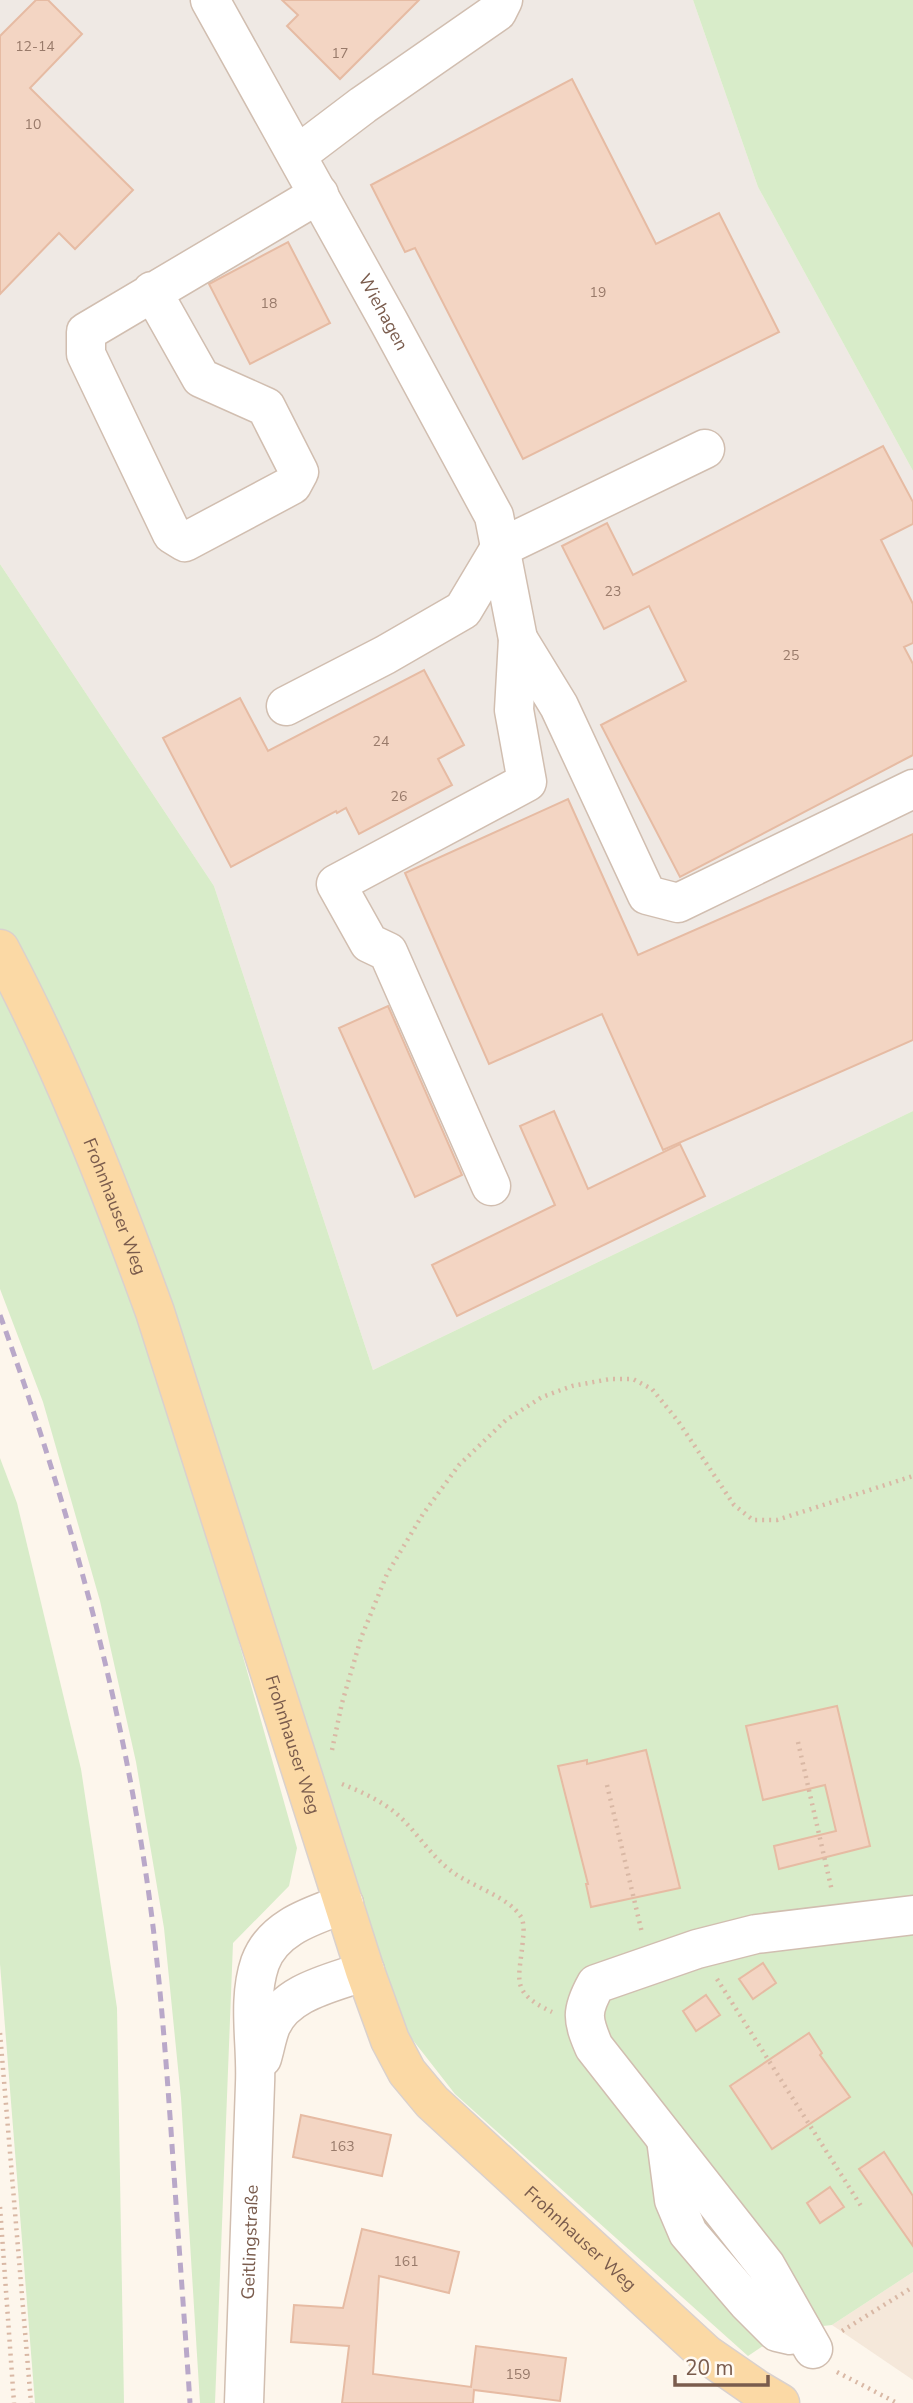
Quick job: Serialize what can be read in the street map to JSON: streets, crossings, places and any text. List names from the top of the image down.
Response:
{
  "streets": {
    "main road": ["Frohnhauser Weg"],
    "street": ["Wiehagen", "Geitlingstraße"]
  },
  "crossings": [
    ["Frohnhauser Weg", "Geitlingstraße"]
  ],
  "house_numbers": [
    "12-14",
    "17",
    "10",
    "19",
    "18",
    "23",
    "25",
    "24",
    "26",
    "163",
    "161",
    "159"
  ],
  "scale_bar": "20 m"
}
